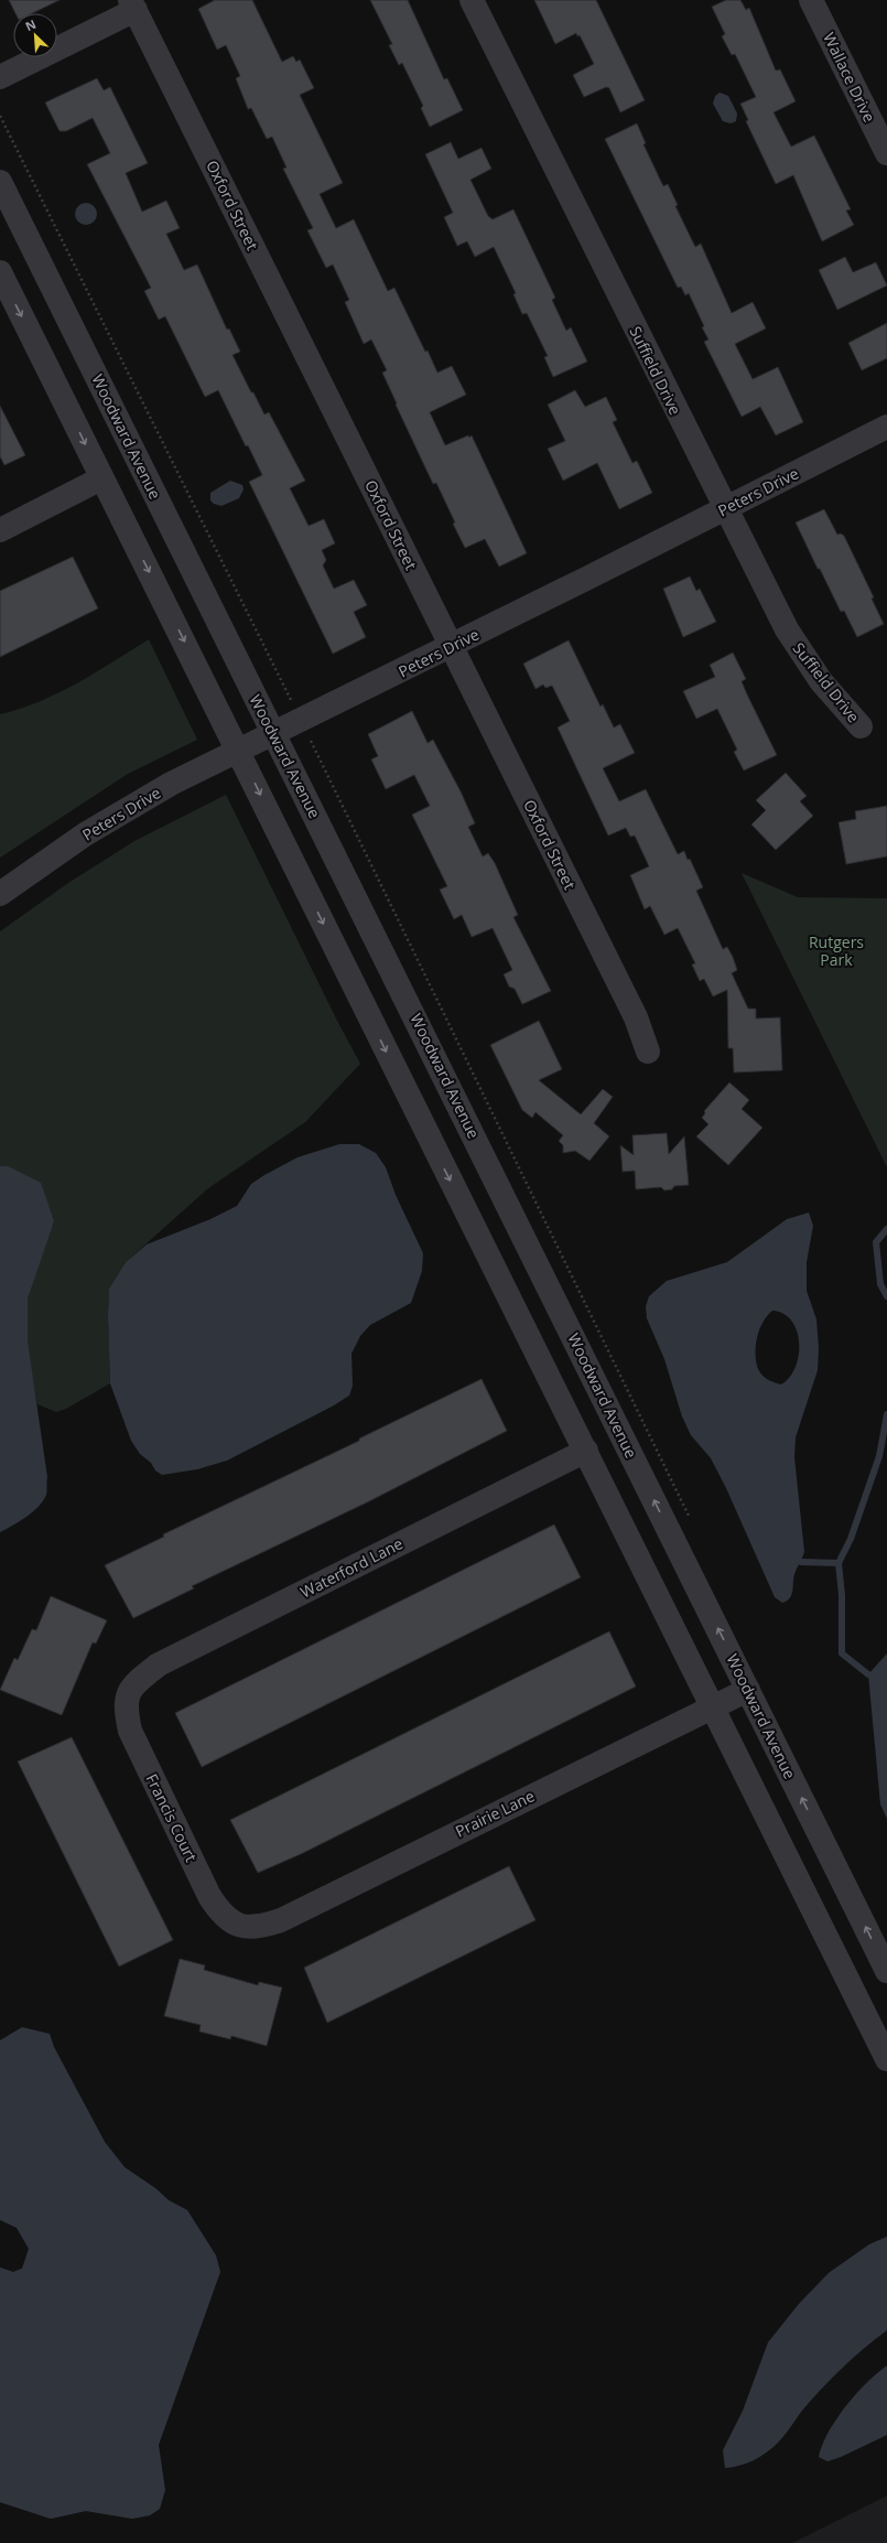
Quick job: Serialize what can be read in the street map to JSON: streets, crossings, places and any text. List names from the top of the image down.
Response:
{
  "streets": {
    "street": [
      "Wallace Drive",
      "Oxford Street",
      "Suffield Drive",
      "Woodward Avenue",
      "Peters Drive",
      "Waterford Lane",
      "Prairie Lane",
      "Francis Court"
    ]
  },
  "crossings": [
    ["Oxford Street", "Peters Drive"],
    ["Suffield Drive", "Peters Drive"],
    ["Woodward Avenue", "Peters Drive"],
    ["Woodward Avenue", "Prairie Lane"],
    ["Waterford Lane", "Francis Court"],
    ["Prairie Lane", "Francis Court"]
  ],
  "parks": ["Rutgers Park"],
  "north": "top left"
}
